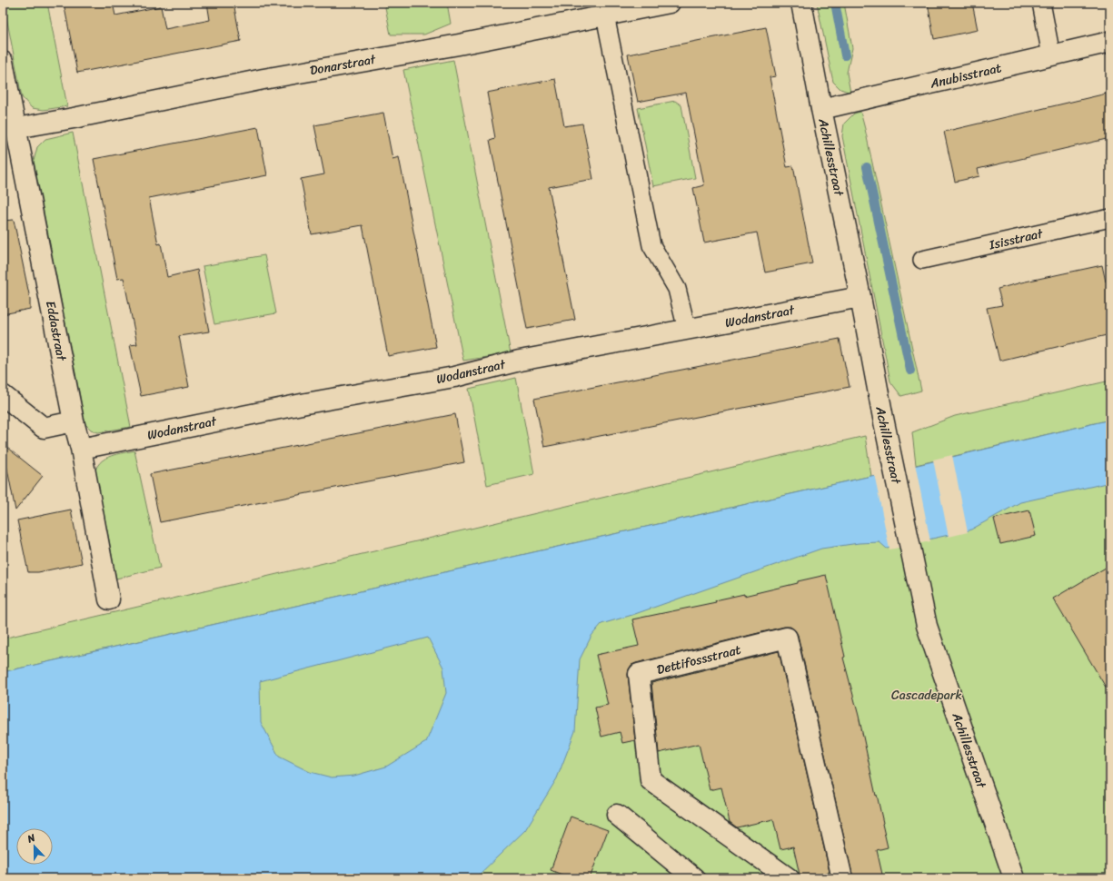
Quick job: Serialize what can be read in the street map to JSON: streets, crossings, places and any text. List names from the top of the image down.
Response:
{
  "streets": {
    "street": [
      "Donarstraat",
      "Anubisstraat",
      "Achillesstraat",
      "Wodanstraat",
      "Eddastraat",
      "Dettifossstraat"
    ],
    "lane": ["Isisstraat"]
  },
  "crossings": [
    ["Donarstraat", "Eddastraat"],
    ["Anubisstraat", "Achillesstraat"],
    ["Achillesstraat", "Wodanstraat"],
    ["Wodanstraat", "Eddastraat"]
  ],
  "parks": ["Cascadepark"],
  "north": "top"
}
